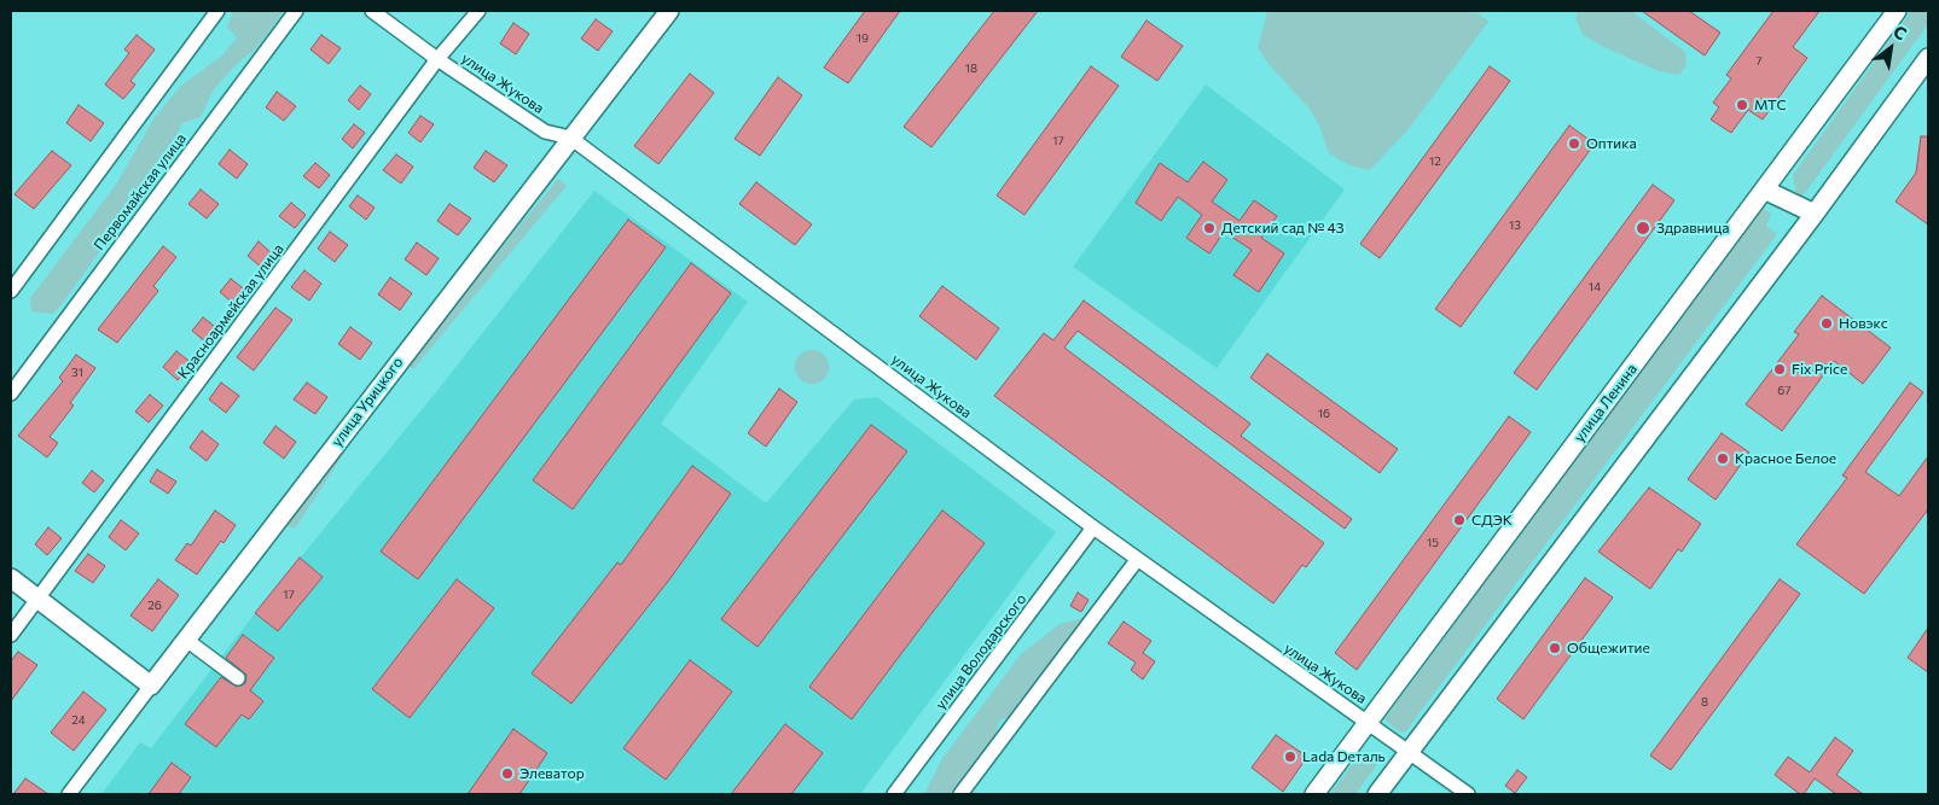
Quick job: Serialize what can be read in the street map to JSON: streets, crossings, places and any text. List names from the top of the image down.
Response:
{
  "streets": {
    "street": [
      "улица Жукова",
      "Первомайская улица",
      "Красноармейская улица",
      "улица Урицкого",
      "улица Ленина",
      "улица Володарского"
    ]
  },
  "crossings": [
    ["улица Жукова", "Красноармейская улица"],
    ["улица Жукова", "улица Урицкого"],
    ["улица Жукова", "улица Ленина"],
    ["улица Жукова", "улица Володарского"]
  ],
  "places": [
    "МТС",
    "Оптика",
    "Детский сад № 43",
    "Здравница",
    "Новэкс",
    "Fix Price",
    "Красное Белое",
    "СДЭК",
    "Общежитие",
    "Lada Dеталь",
    "Элеватор"
  ],
  "house_numbers": [
    "19",
    "7",
    "18",
    "17",
    "12",
    "13",
    "14",
    "31",
    "67",
    "16",
    "15",
    "17",
    "26",
    "8",
    "24"
  ],
  "north": "top right"
}
